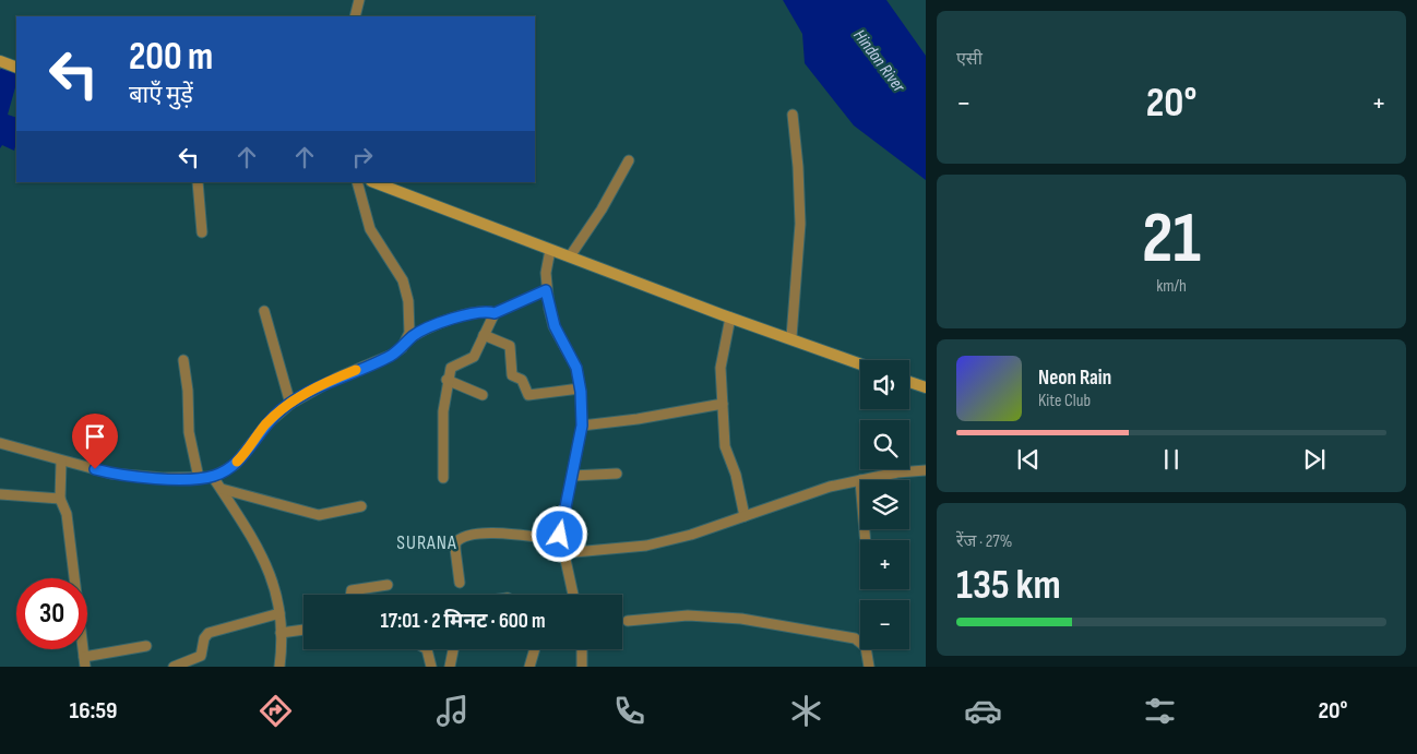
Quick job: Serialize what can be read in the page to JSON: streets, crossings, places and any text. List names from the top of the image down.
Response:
{
  "districts": ["SURANA"],
  "water": ["Hindon River"],
  "page": {
    "tile": [
      "एसी",
      ["21", "km/h"],
      ["रेंज · 27%", "135 km"]
    ],
    "turn": ["200 m", "बाएँ मुड़ें"],
    "heat": ["−", "20°", "+"],
    "song": ["Neon Rain", "Kite Club"],
    "map_buttons": ["+", "−"],
    "limit": "30",
    "trip": "17:01 · 2 मिनट · 600 m",
    "tabs": ["16:59", "20°"]
  }
}
